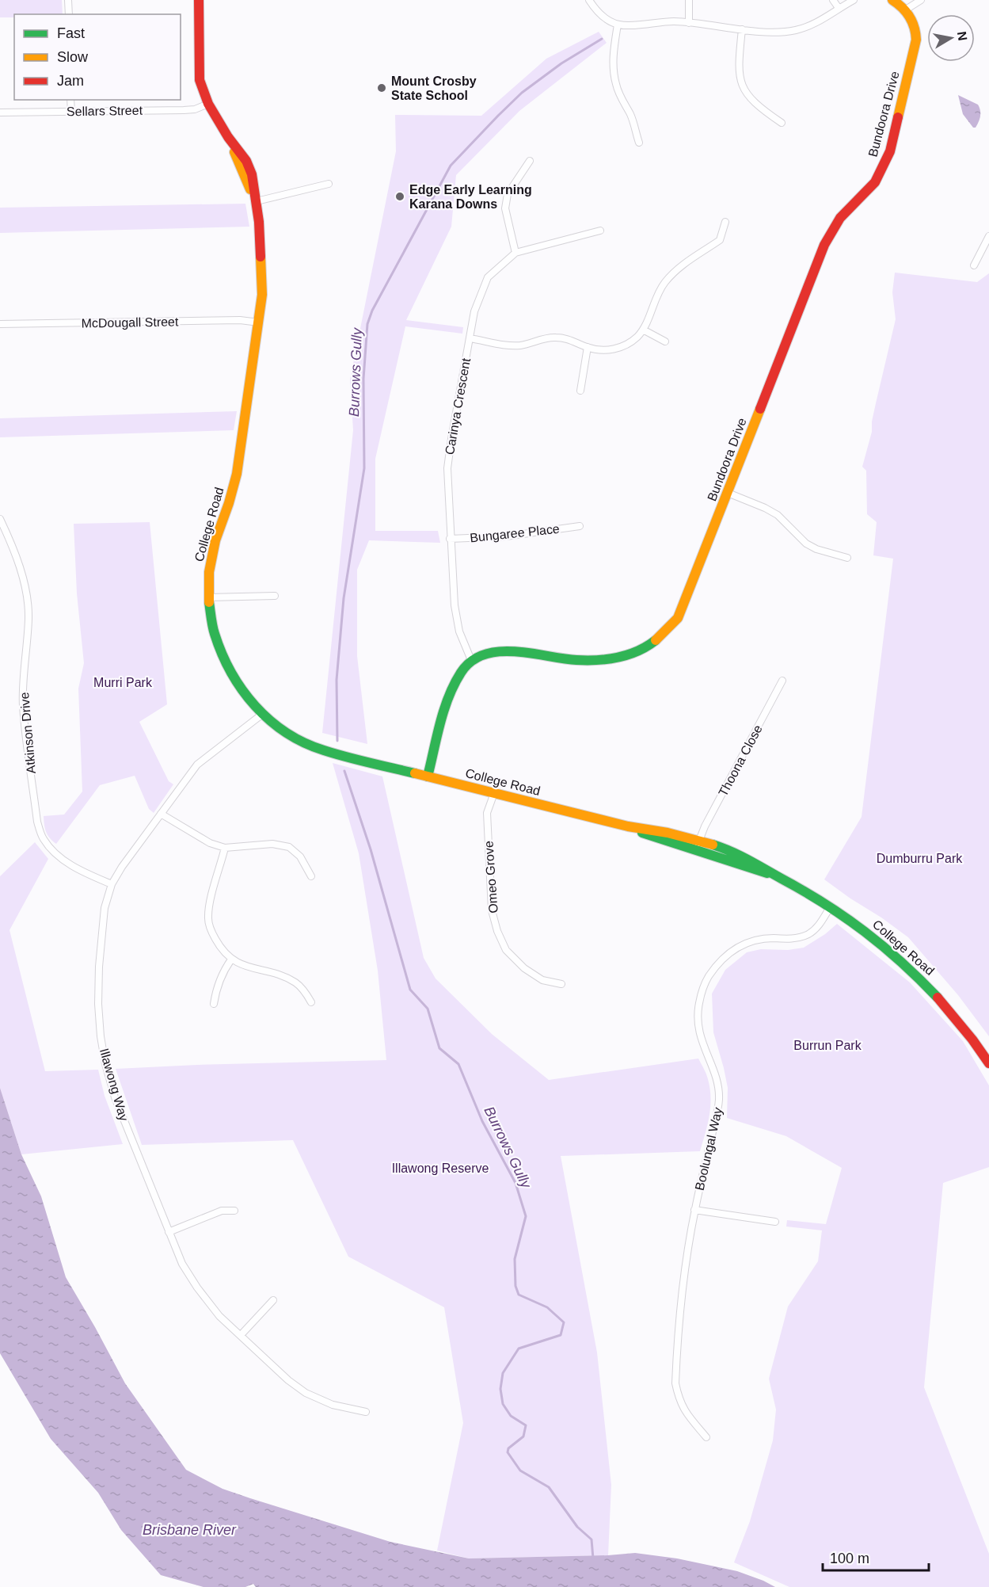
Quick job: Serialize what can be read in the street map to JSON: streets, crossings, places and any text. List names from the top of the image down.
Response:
{
  "streets": {
    "main road": ["Bundoora Drive", "College Road"],
    "street": [
      "Sellars Street",
      "McDougall Street",
      "Carinya Crescent",
      "Bungaree Place",
      "Atkinson Drive",
      "Thoona Close",
      "Omeo Grove",
      "Illawong Way",
      "Boolungal Way"
    ]
  },
  "crossings": [
    ["Sellars Street", "College Road"],
    ["Bundoora Drive", "Carinya Crescent"],
    ["McDougall Street", "College Road"],
    ["Carinya Crescent", "Bungaree Place"],
    ["College Road", "Thoona Close"],
    ["College Road", "Omeo Grove"],
    ["College Road", "Illawong Way"],
    ["College Road", "Boolungal Way"],
    ["Atkinson Drive", "Illawong Way"]
  ],
  "water": ["Burrows Gully", "Brisbane River"],
  "parks": [
    "Murri Park",
    "Dumburru Park",
    "Burrun Park",
    "Illawong Reserve"
  ],
  "places": ["Mount Crosby State School", "Edge Early Learning Karana Downs"],
  "legend": ["Fast", "Slow", "Jam"],
  "scale_bar": "100 m",
  "north": "right"
}
